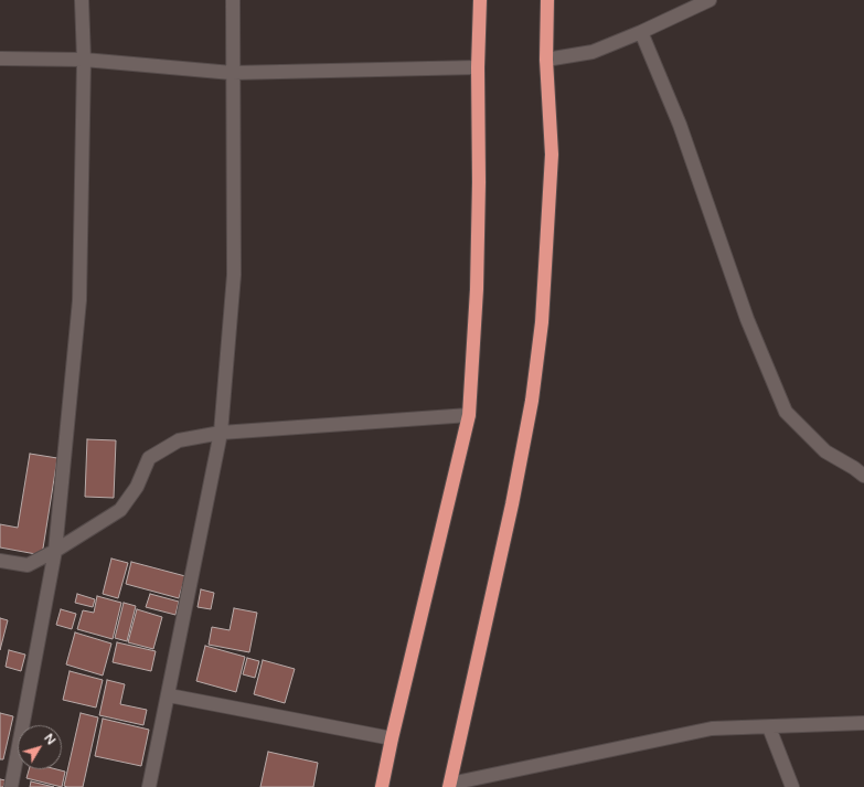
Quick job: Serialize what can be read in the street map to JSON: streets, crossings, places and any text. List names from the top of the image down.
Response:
{
  "north": "top right"
}
